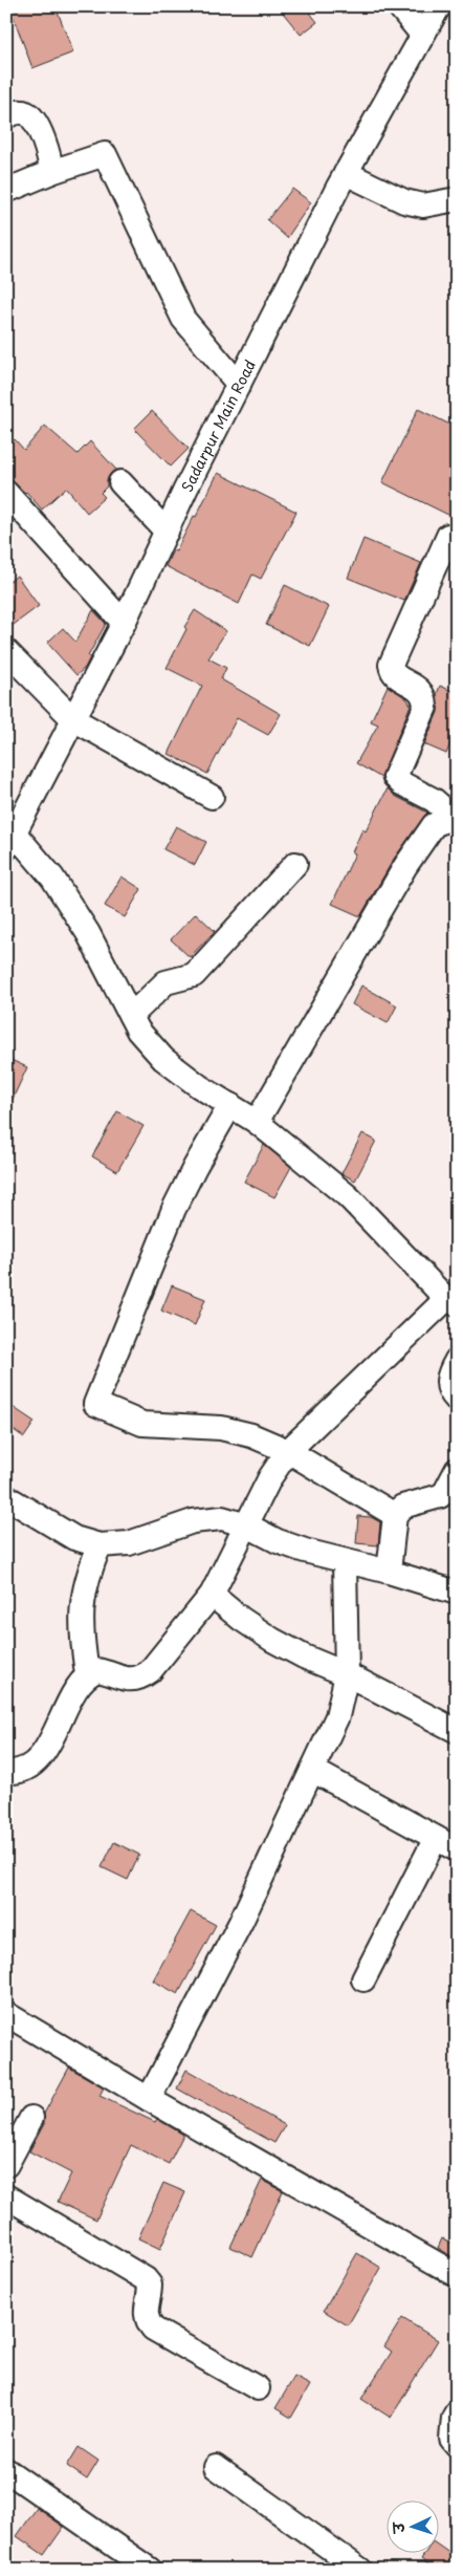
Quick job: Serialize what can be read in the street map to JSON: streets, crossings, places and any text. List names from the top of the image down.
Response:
{
  "streets": {
    "street": ["Sadarpur Main Road"]
  },
  "north": "left"
}
